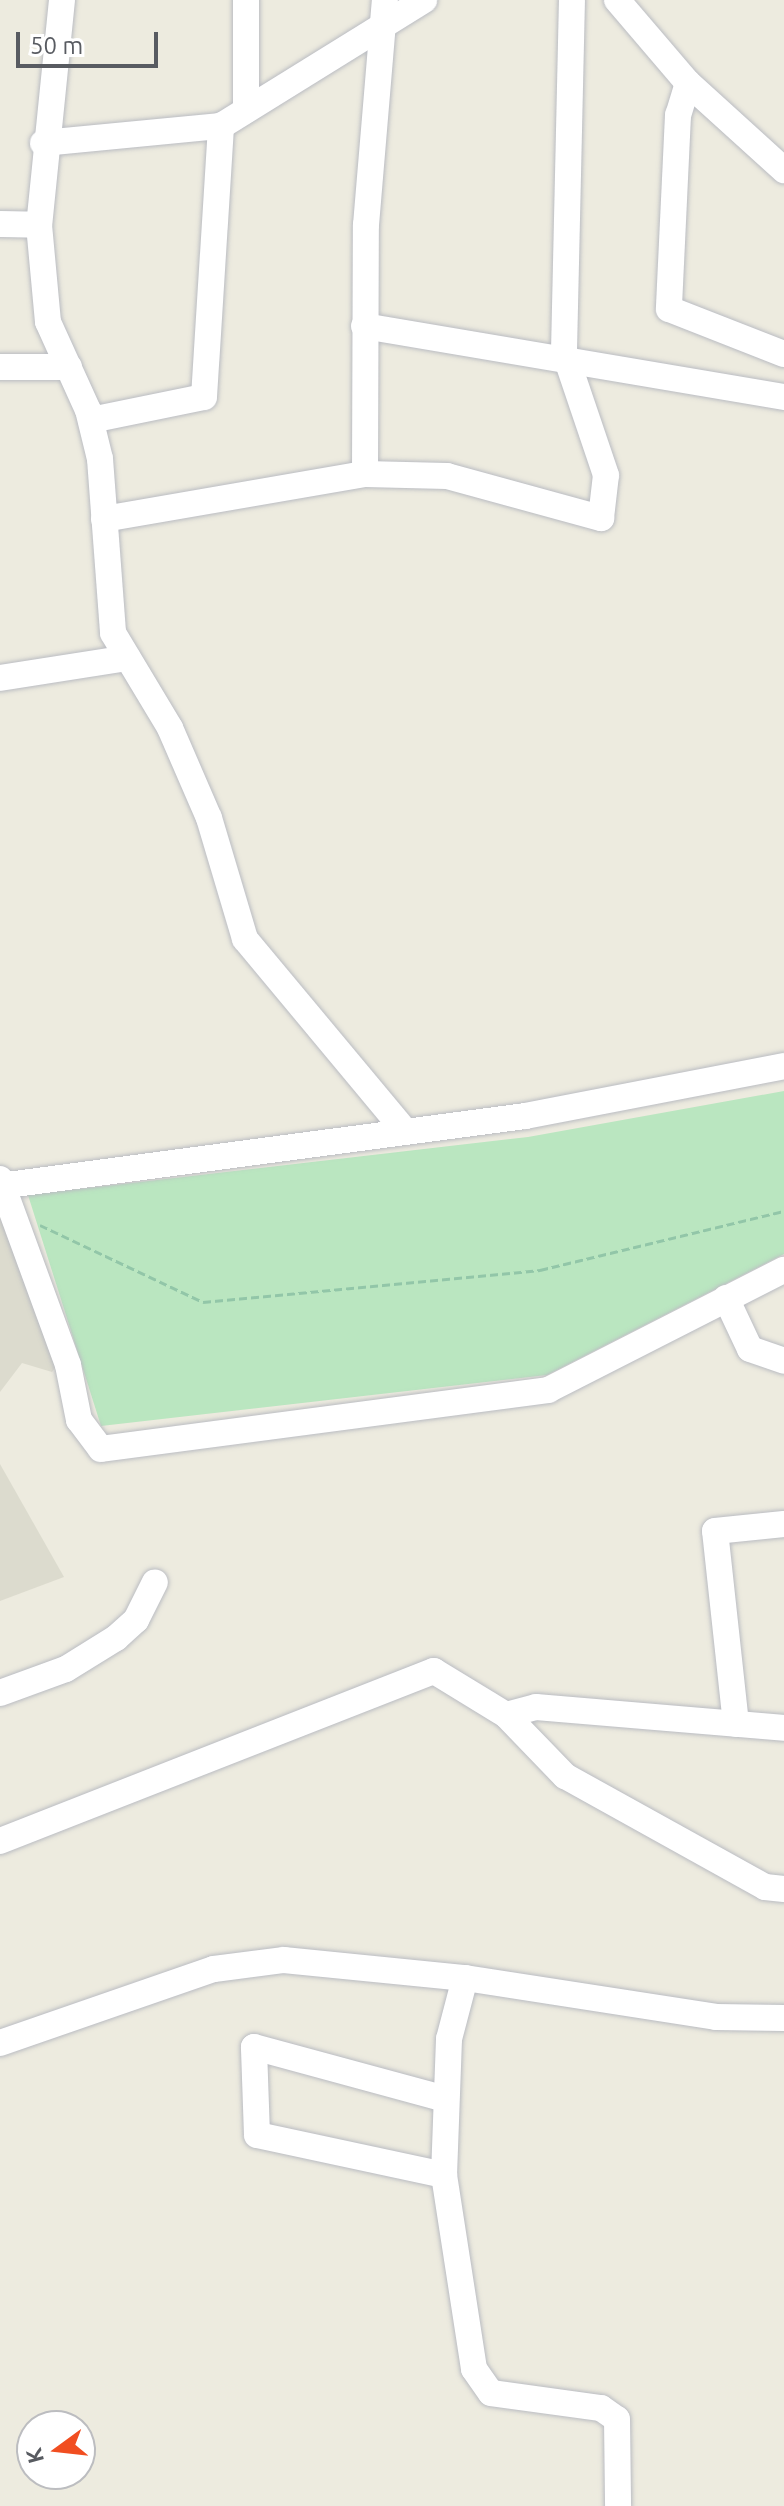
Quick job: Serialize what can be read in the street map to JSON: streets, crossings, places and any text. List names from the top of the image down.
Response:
{
  "scale_bar": "50 m",
  "north": "left"
}
